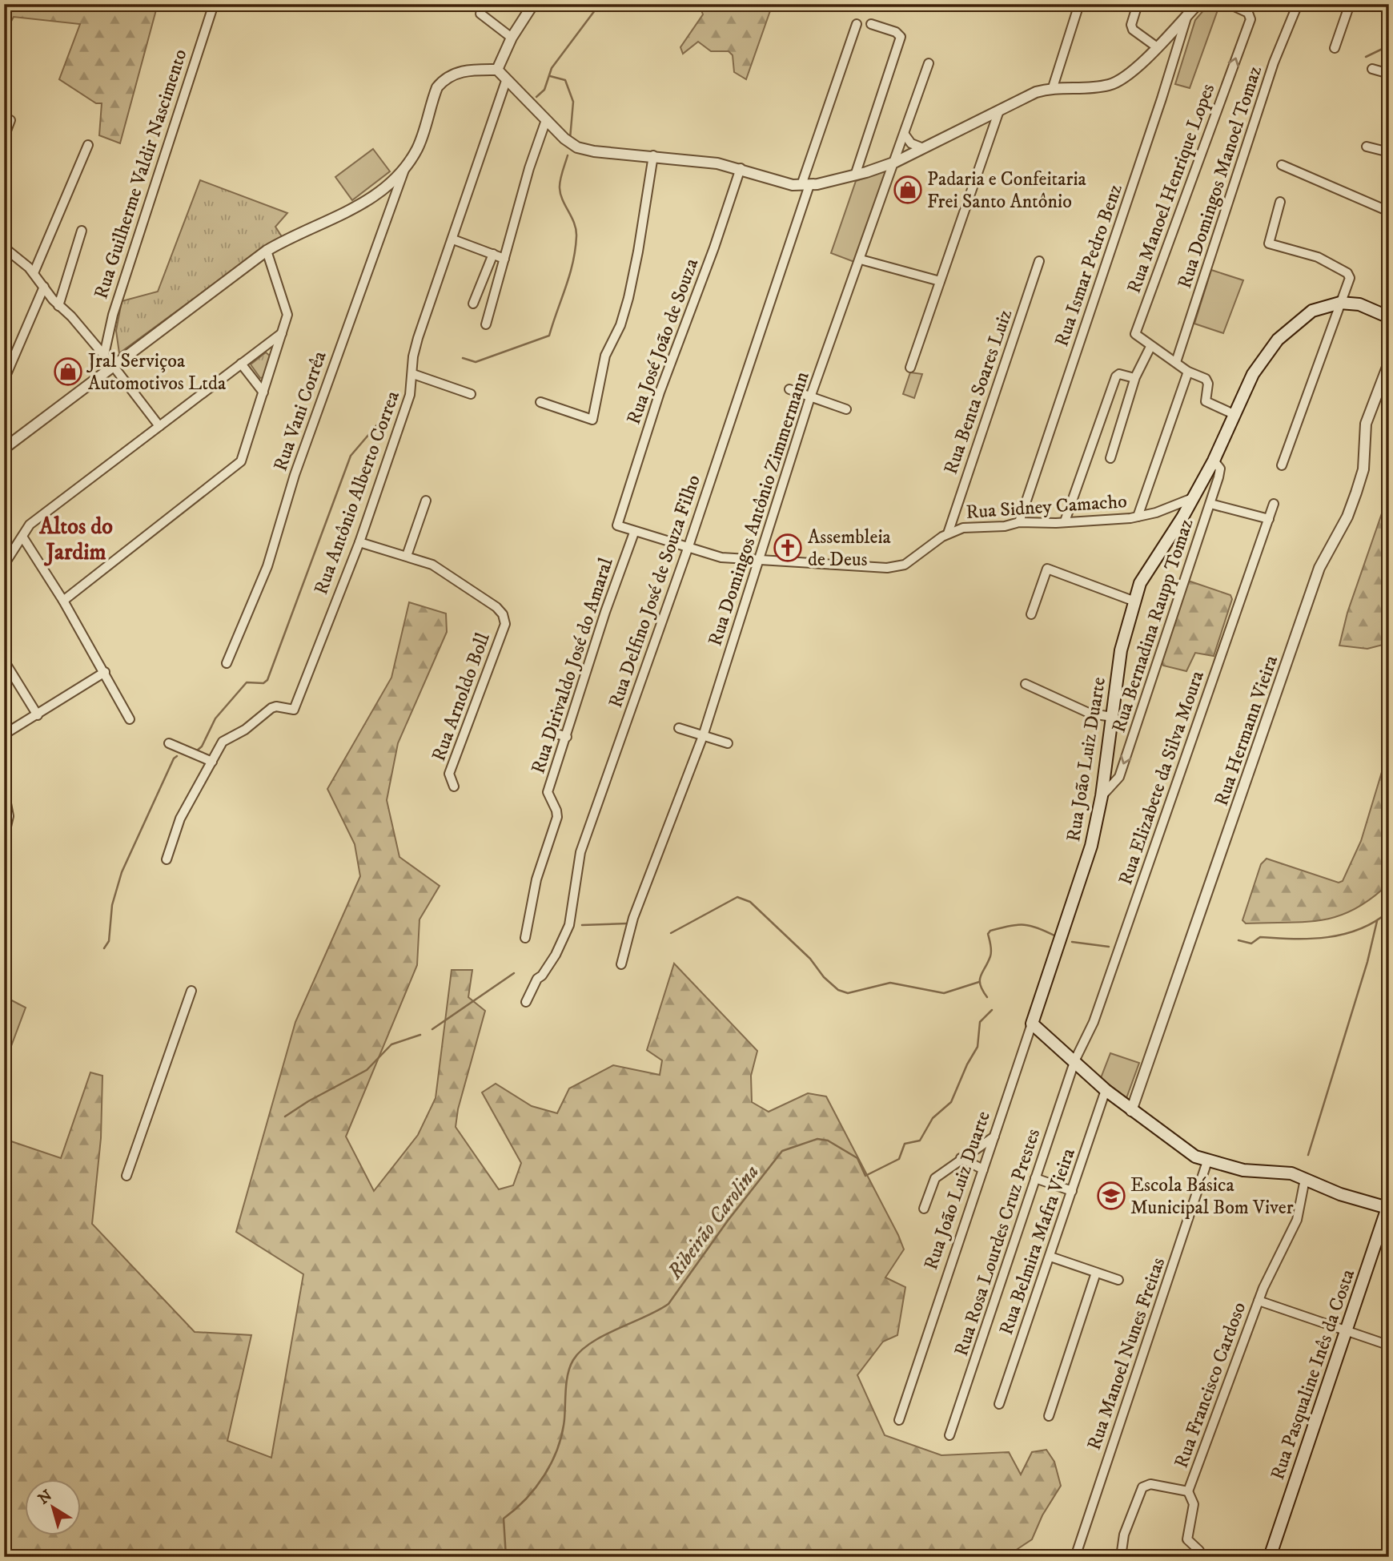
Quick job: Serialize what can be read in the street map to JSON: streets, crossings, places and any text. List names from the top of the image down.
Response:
{
  "streets": {
    "main road": ["Rua João Luiz Duarte", "Rua Pasqualine Inês da Costa"],
    "street": [
      "Rua Guilherme Valdir Nascimento",
      "Rua Domingos Manoel Tomaz",
      "Rua Manoel Henrique Lopes",
      "Rua Ismar Pedro Benz",
      "Rua José João de Souza",
      "Rua Benta Soares Luiz",
      "Rua Vani Corrêa",
      "Rua Antônio Alberto Correa",
      "Rua Sidney Camacho",
      "Rua Domingos Antônio Zimmermann",
      "Rua Delfino José de Souza Filho",
      "Rua Bernadina Raupp Tomaz",
      "Rua Dirivaldo José do Amaral",
      "Rua Arnoldo Boll",
      "Rua Hermann Vieira",
      "Rua Elizabete da Silva Moura",
      "Rua Belmira Mafra Vieira",
      "Rua Rosa Lourdes Cruz Prestes",
      "Rua Manoel Nunes Freitas",
      "Rua Francisco Cardoso"
    ]
  },
  "crossings": [
    ["Rua Domingos Manoel Tomaz", "Rua Manoel Henrique Lopes"],
    ["Rua Manoel Henrique Lopes", "Rua João Luiz Duarte"],
    ["Rua Ismar Pedro Benz", "Rua Sidney Camacho"],
    ["Rua José João de Souza", "Rua Sidney Camacho"],
    ["Rua Benta Soares Luiz", "Rua Sidney Camacho"],
    ["Rua Antônio Alberto Correa", "Rua Arnoldo Boll"],
    ["Rua Sidney Camacho", "Rua Domingos Antônio Zimmermann"],
    ["Rua Sidney Camacho", "Rua Delfino José de Souza Filho"],
    ["Rua Sidney Camacho", "Rua Dirivaldo José do Amaral"],
    ["Rua Sidney Camacho", "Rua João Luiz Duarte"],
    ["Rua Bernadina Raupp Tomaz", "Rua João Luiz Duarte"],
    ["Rua Elizabete da Silva Moura", "Rua Rosa Lourdes Cruz Prestes"]
  ],
  "one_way": ["Rua Manoel Henrique Lopes", "Rua Bernadina Raupp Tomaz"],
  "districts": ["Altos do Jardim"],
  "water": ["Ribeirão Carolina"],
  "places": {
    "shop": ["Padaria e Confeitaria Frei Santo Antônio", "Jral Serviçoa Automotivos Ltda"],
    "church": ["Assembleia de Deus"],
    "school or university": ["Escola Básica Municipal Bom Viver"]
  },
  "north": "top left"
}
